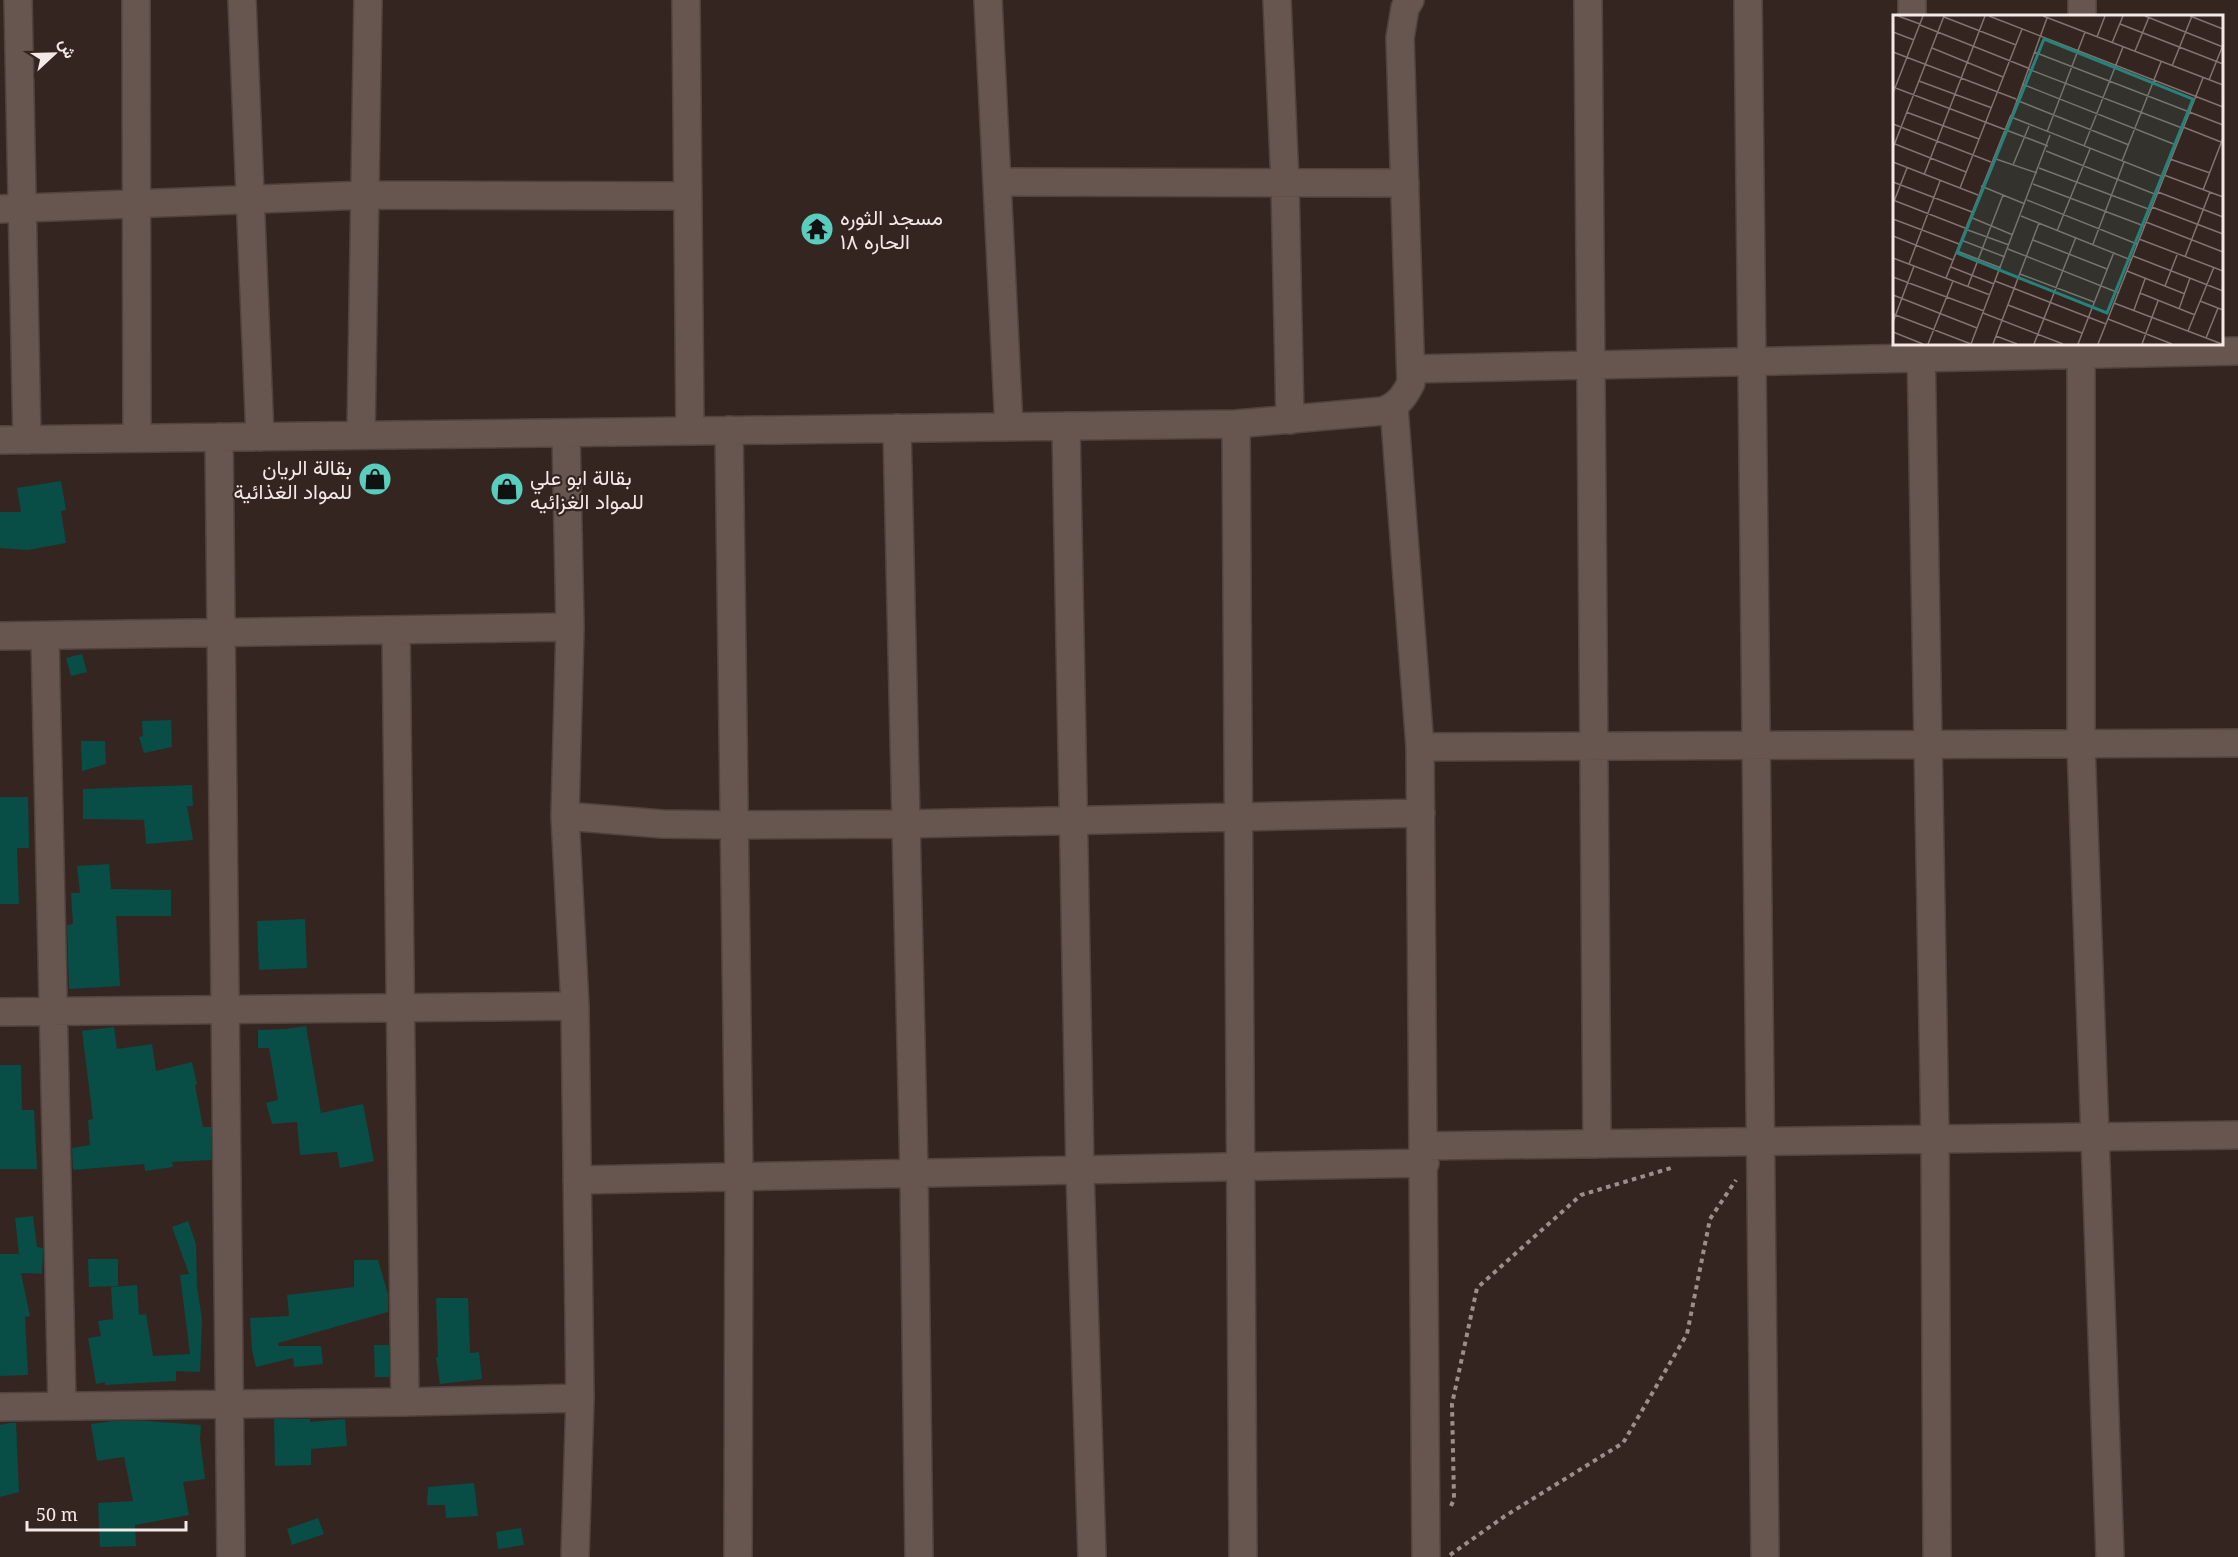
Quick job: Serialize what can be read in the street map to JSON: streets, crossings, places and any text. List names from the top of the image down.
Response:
{
  "places": {
    "temple": ["مسجد الثوره الحاره ١٨"],
    "shop": ["بقالة الريان للمواد الغذائية", "بقالة ابو علي للمواد الغزائيه"]
  },
  "scale_bar": "50 m",
  "north": "right"
}
